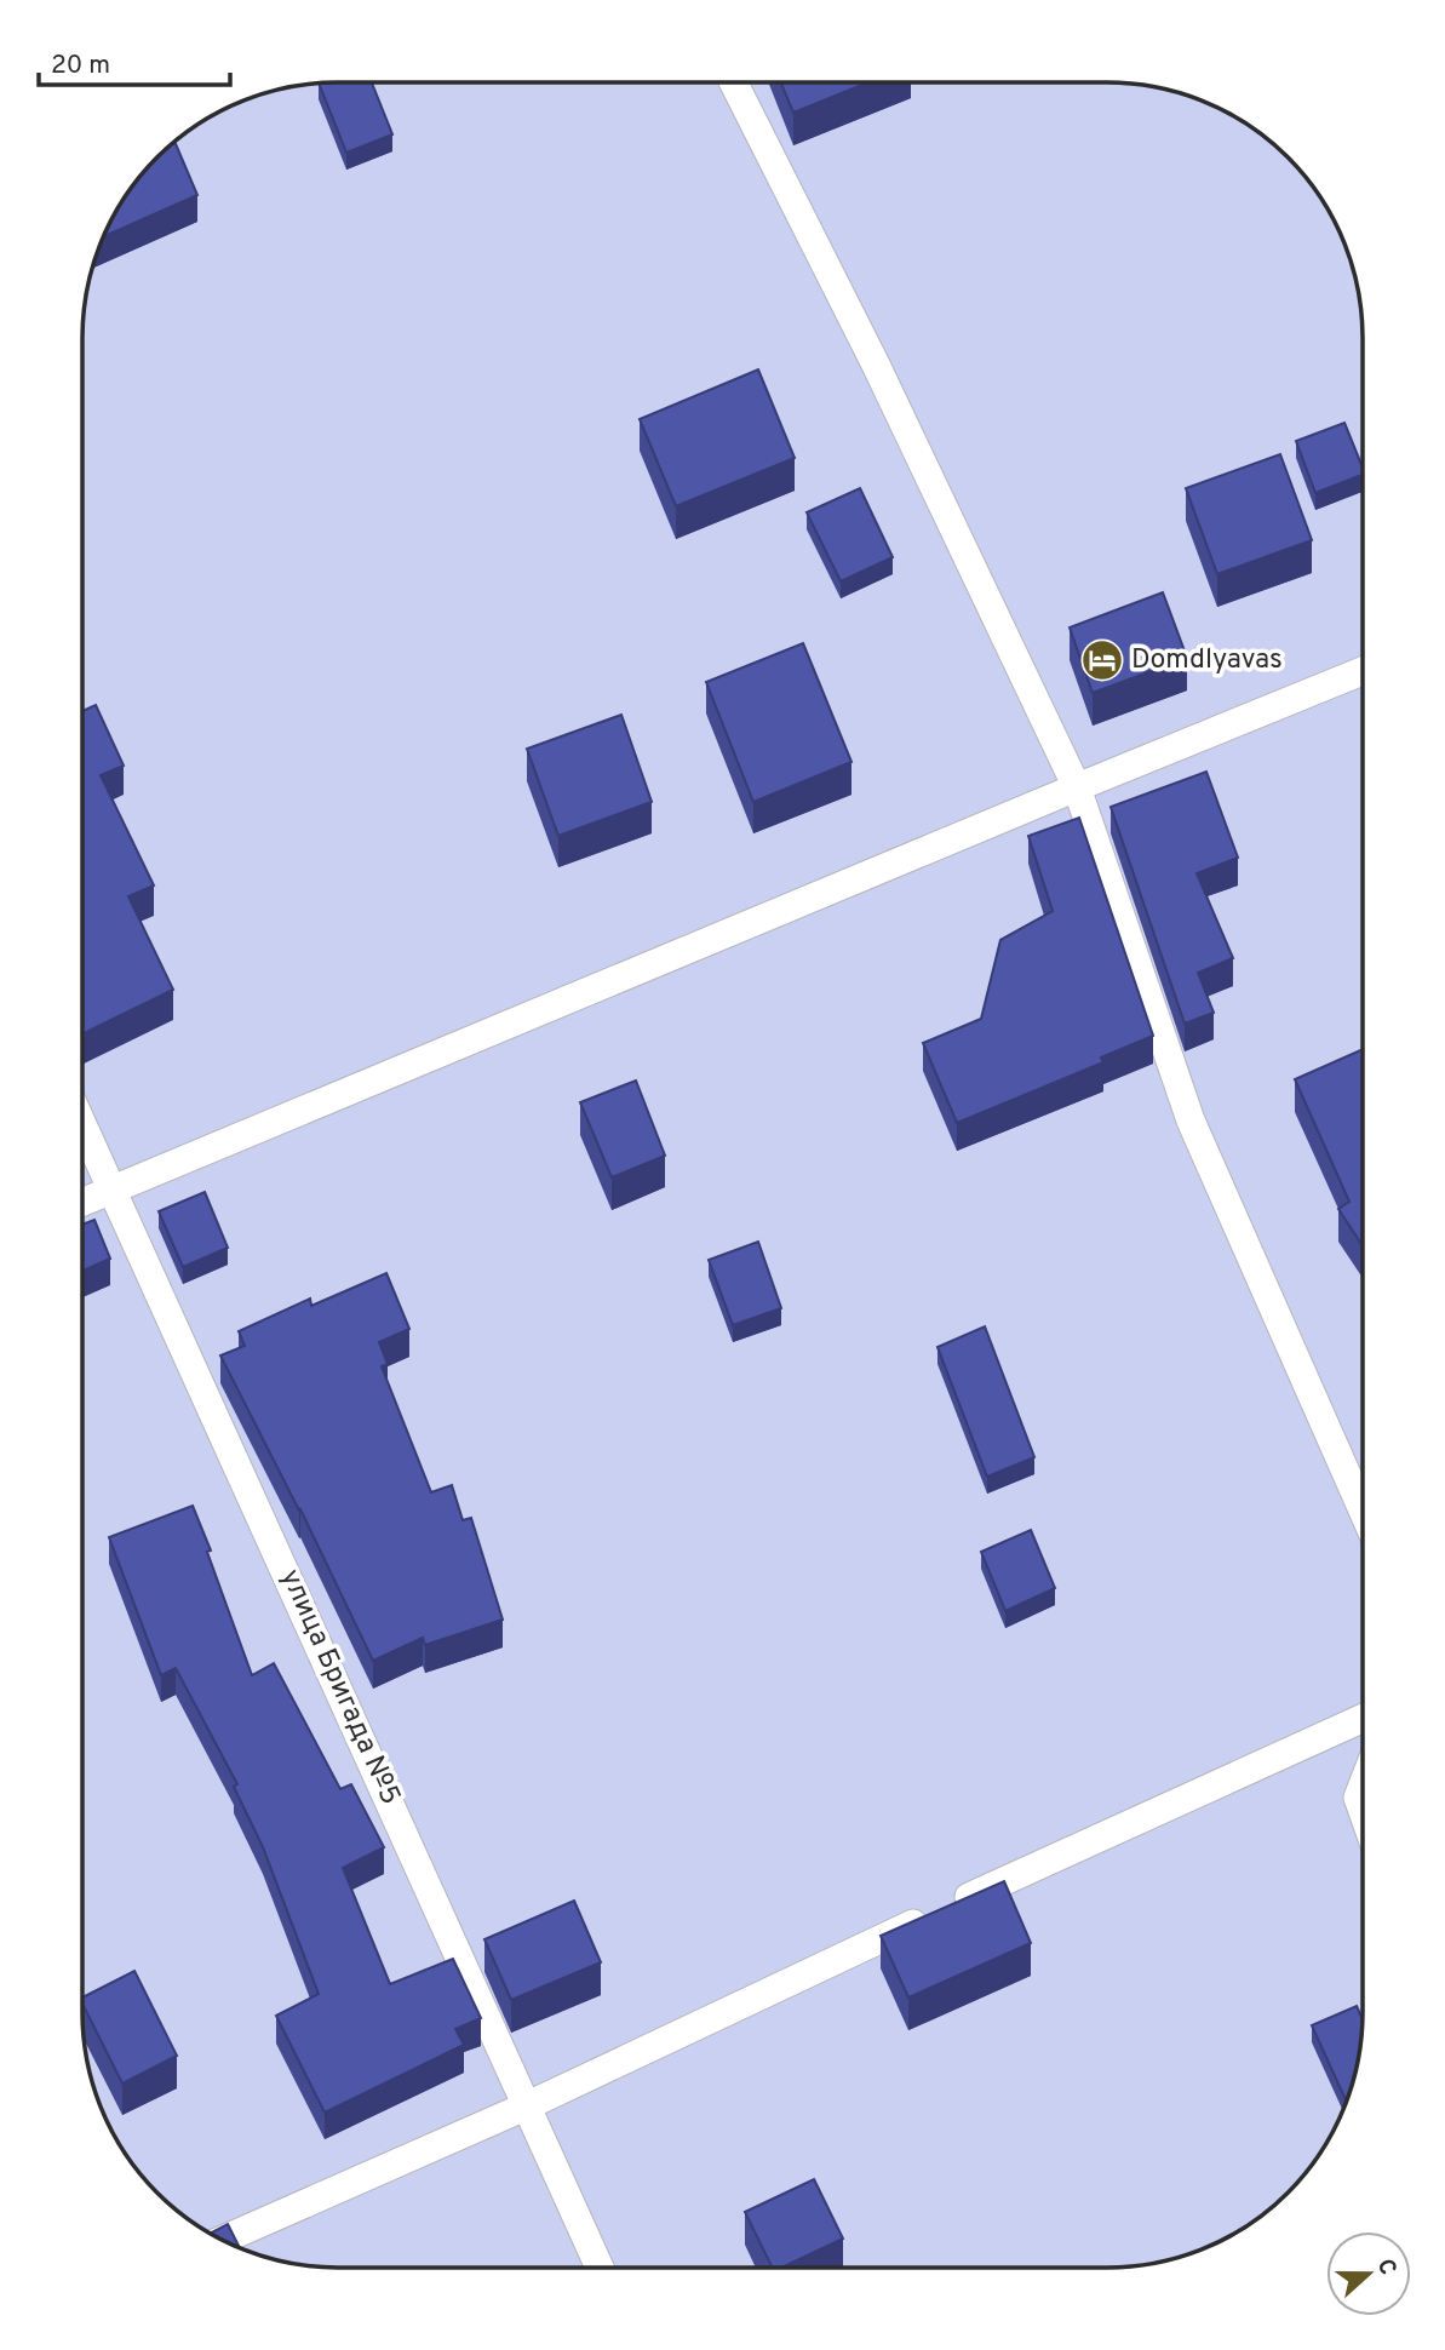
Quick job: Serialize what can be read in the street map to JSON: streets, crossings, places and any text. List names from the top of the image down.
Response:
{
  "streets": {
    "lane": ["улица Бригада №5"]
  },
  "places": {
    "hotel": ["Domdlyavas"]
  },
  "scale_bar": "20 m",
  "north": "right"
}
